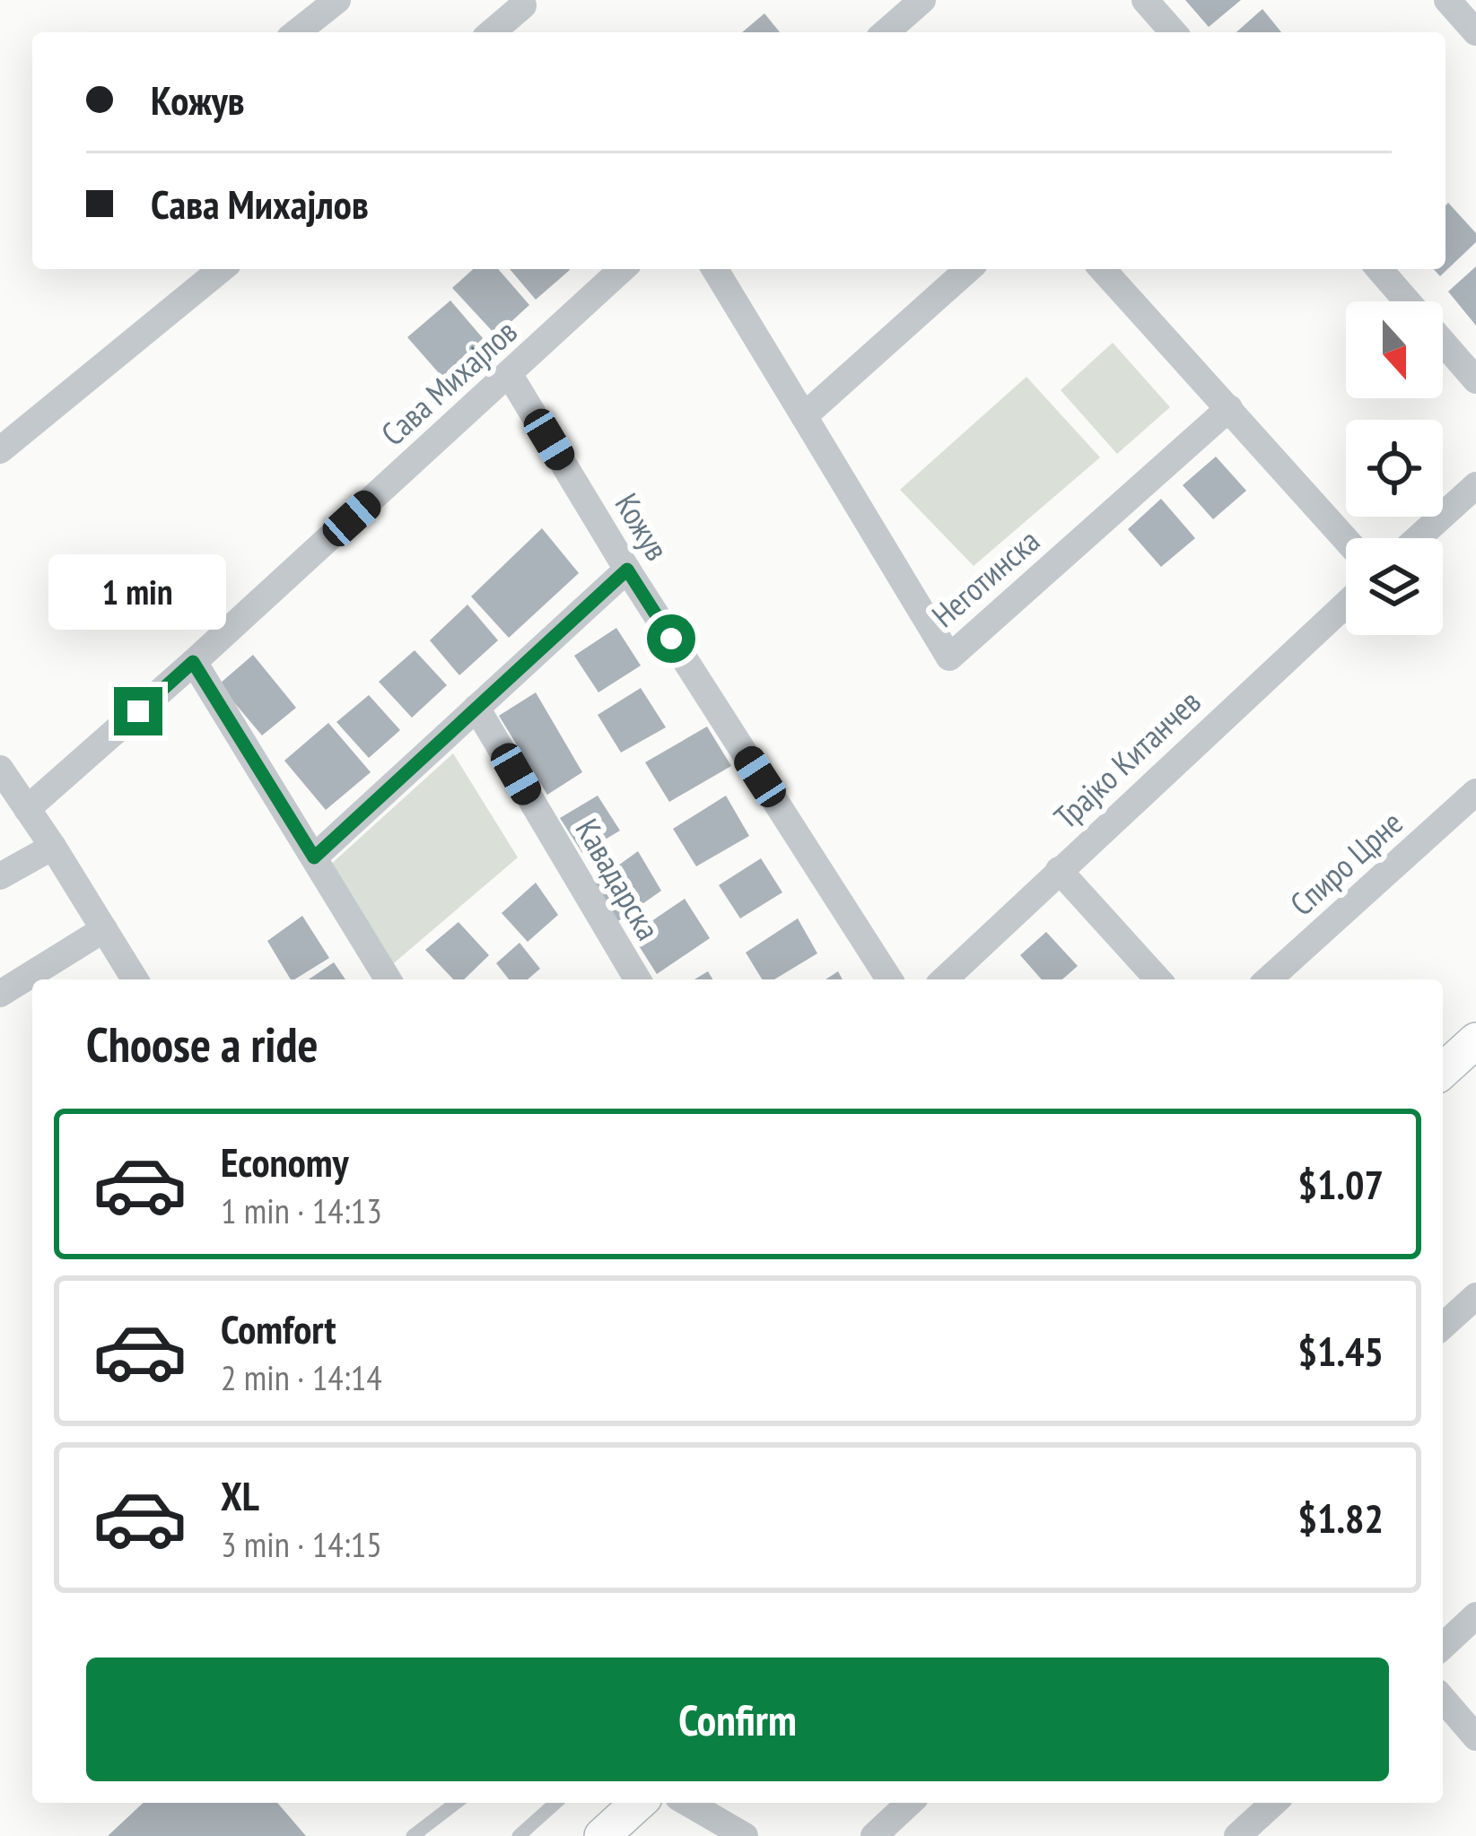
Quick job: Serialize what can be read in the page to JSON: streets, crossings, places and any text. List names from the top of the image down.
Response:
{
  "streets": {
    "street": [
      "Сава Михајлов",
      "Кожув",
      "Неготинска",
      "Трајко Китанчев",
      "Спиро Црне",
      "Кавадарска"
    ]
  },
  "crossings": [
    ["Сава Михајлов", "Кожув"]
  ],
  "north": "bottom",
  "page": {
    "banner": ["Кожув", "Сава Михајлов"],
    "bubble": "1 min",
    "heading": "Choose a ride",
    "list": [
      {
        "name": "Economy",
        "note": "1 min · 14:13",
        "value": "$1.07"
      },
      {
        "name": "Comfort",
        "note": "2 min · 14:14",
        "value": "$1.45"
      },
      {
        "name": "XL",
        "note": "3 min · 14:15",
        "value": "$1.82"
      }
    ],
    "buttons": "Confirm"
  }
}
